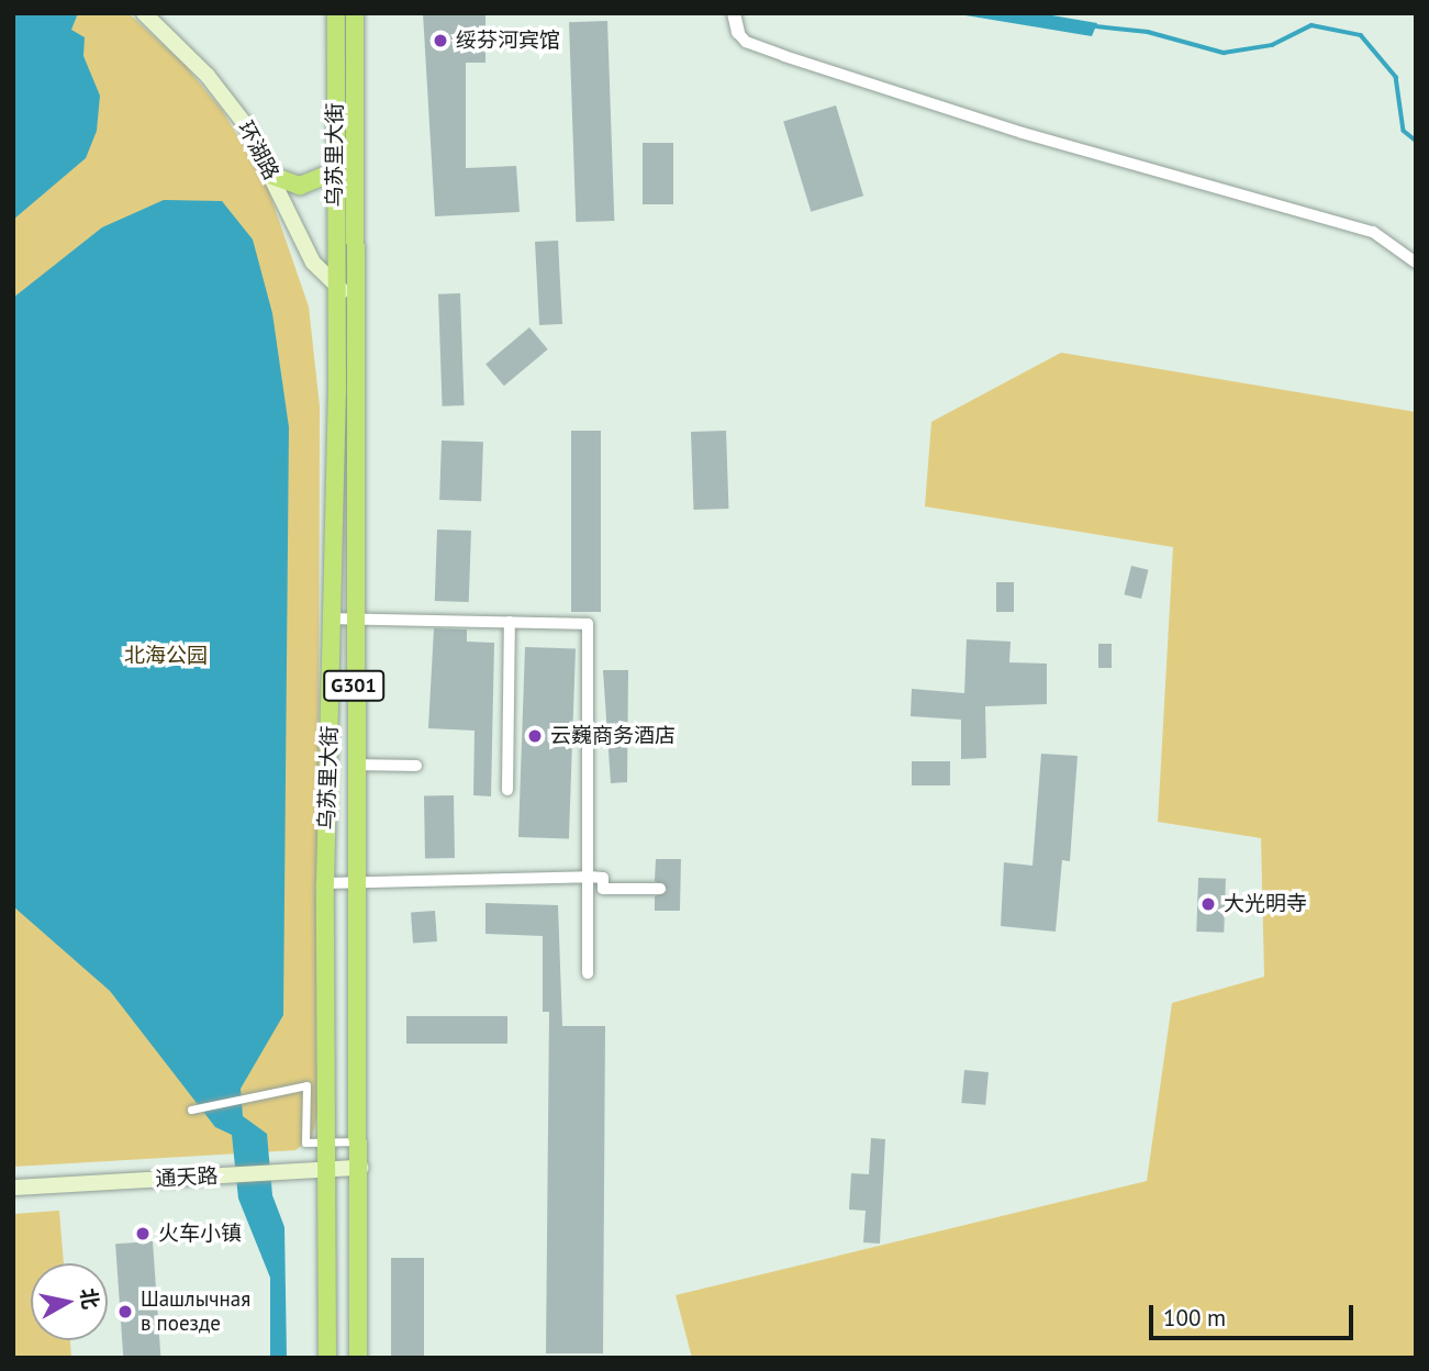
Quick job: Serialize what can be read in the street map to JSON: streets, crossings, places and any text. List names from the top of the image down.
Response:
{
  "streets": {
    "highway": ["乌苏里大街", "G301"],
    "main road": ["环湖路", "通天路"]
  },
  "crossings": [
    ["环湖路", "乌苏里大街"],
    ["乌苏里大街", "通天路"]
  ],
  "parks": ["北海公园"],
  "places": [
    "绥芬河宾馆",
    "云巍商务酒店",
    "大光明寺",
    "火车小镇",
    "Шашлычная в поезде"
  ],
  "scale_bar": "100 m",
  "north": "right"
}
